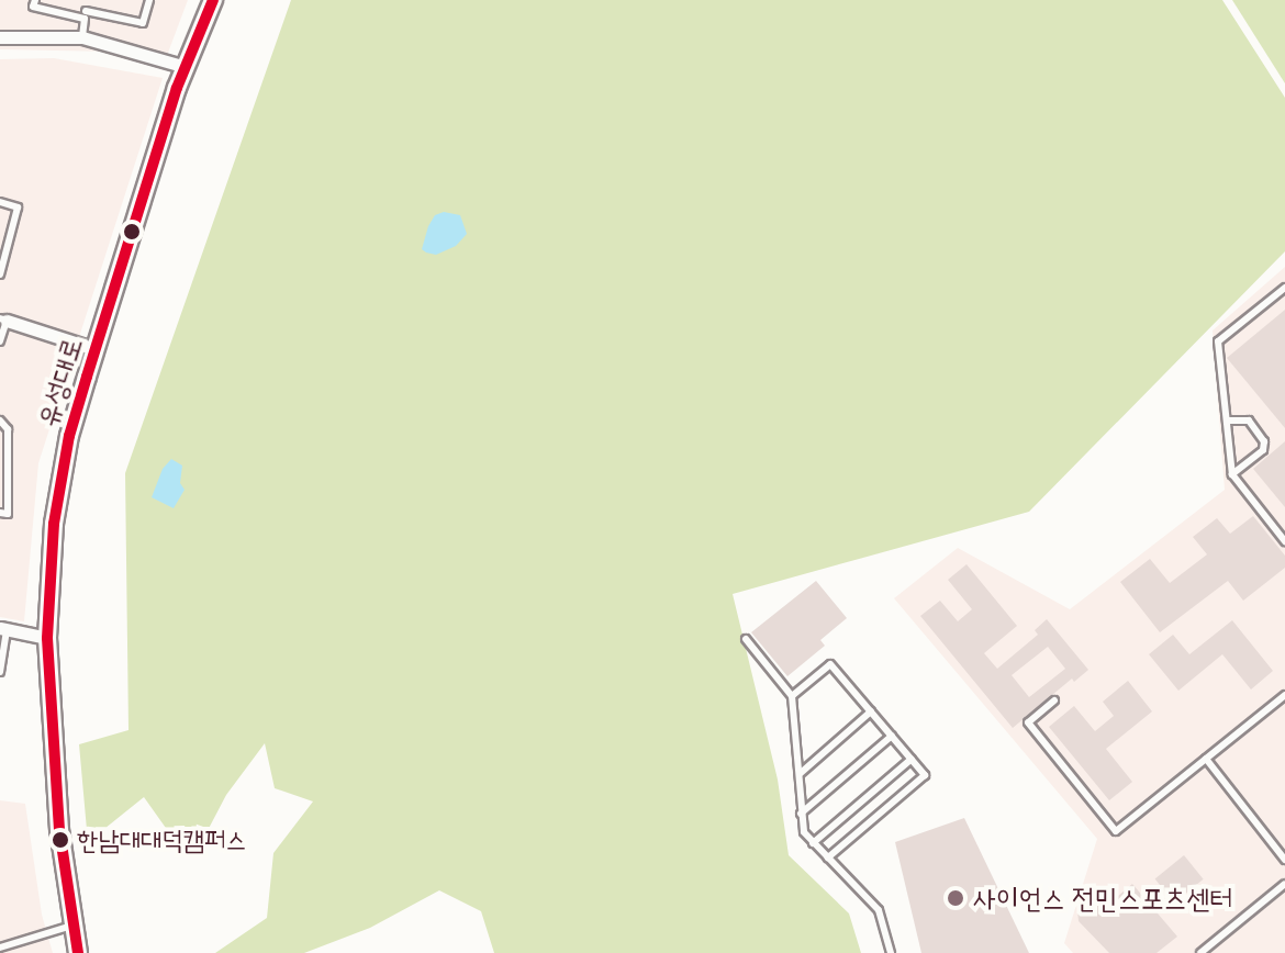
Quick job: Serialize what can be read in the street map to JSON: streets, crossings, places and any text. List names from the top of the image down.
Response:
{
  "streets": {
    "main road": ["유성대로"]
  },
  "places": ["한남대대덕캠퍼스", "사이언스 전민스포츠센터"]
}
